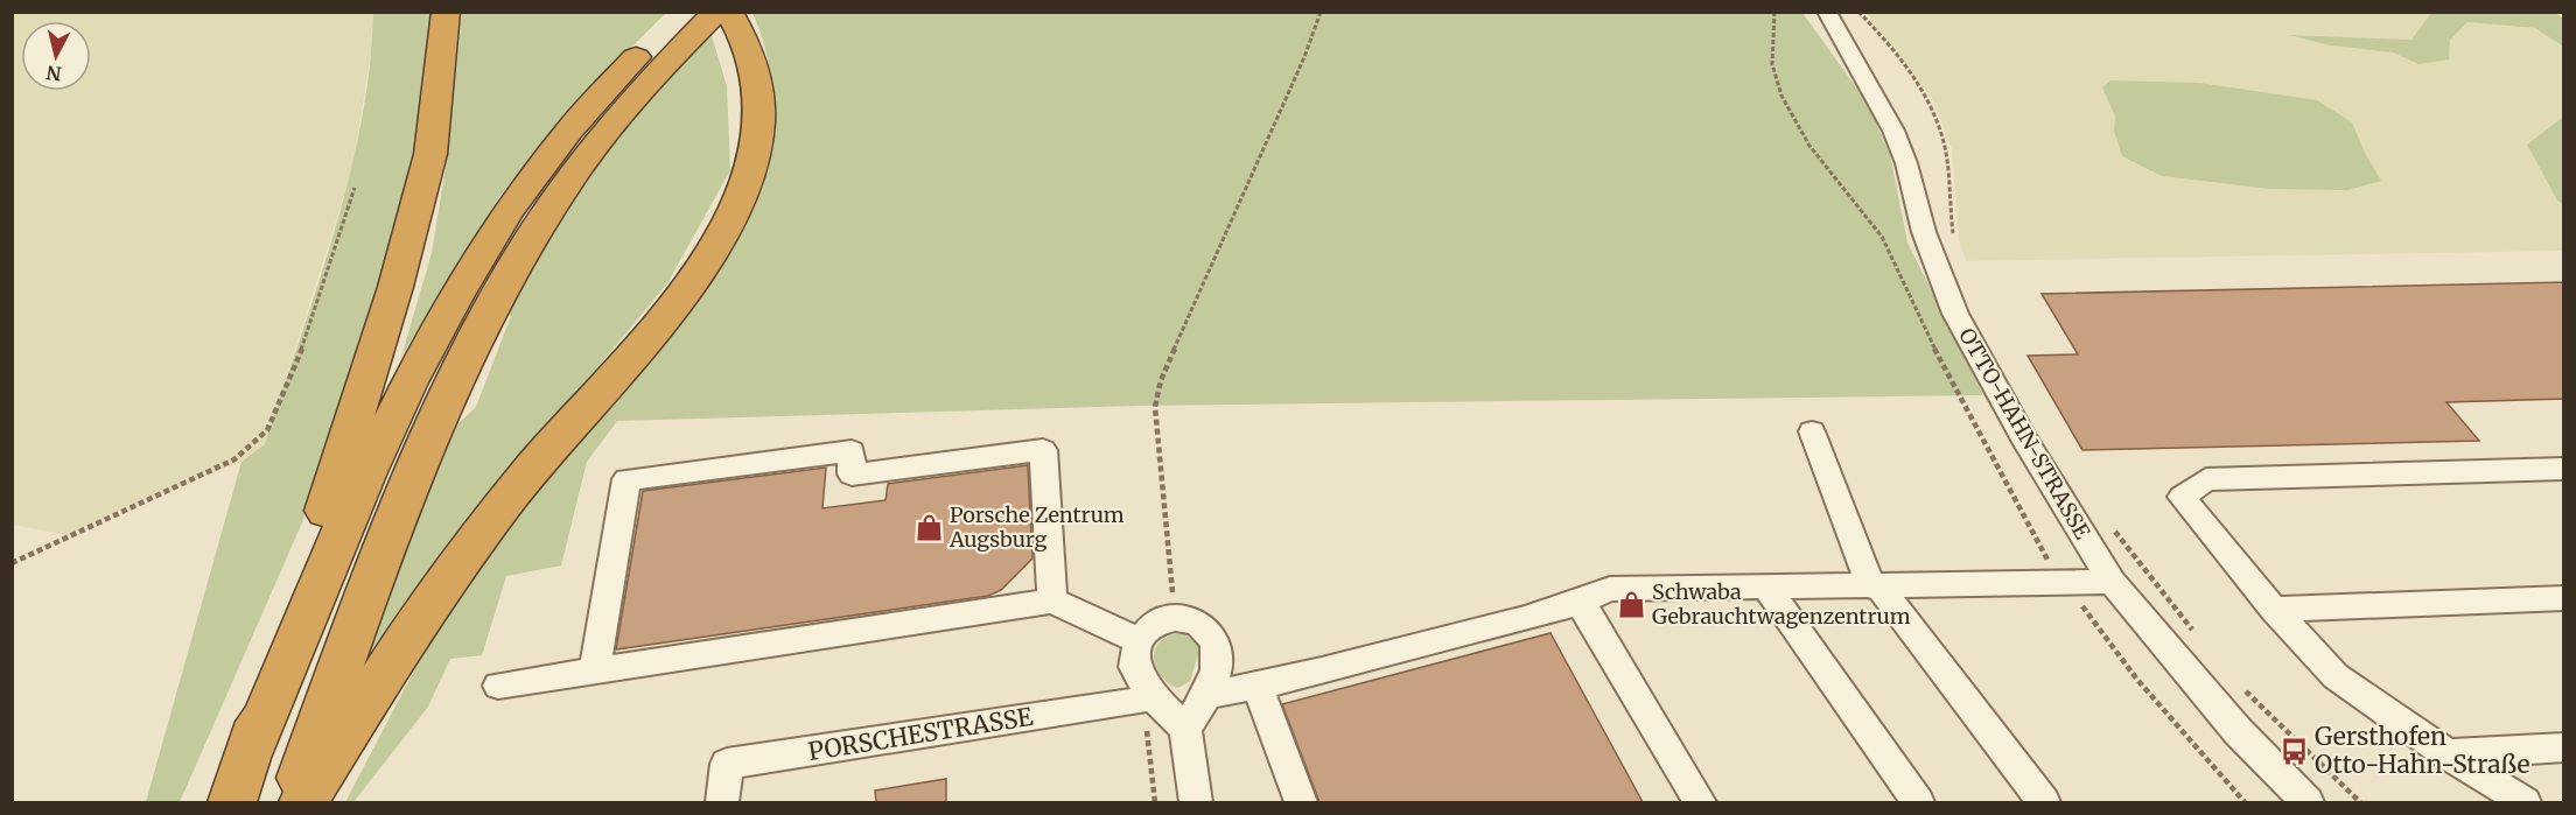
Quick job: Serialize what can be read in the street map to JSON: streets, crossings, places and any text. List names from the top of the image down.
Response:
{
  "streets": {
    "street": ["OTTO-HAHN-STRASSE", "PORSCHESTRASSE"]
  },
  "places": {
    "shop": ["Porsche Zentrum Augsburg", "Schwaba Gebrauchtwagenzentrum"],
    "bus stop": ["Gersthofen Otto-Hahn-Straße"]
  },
  "north": "bottom"
}
